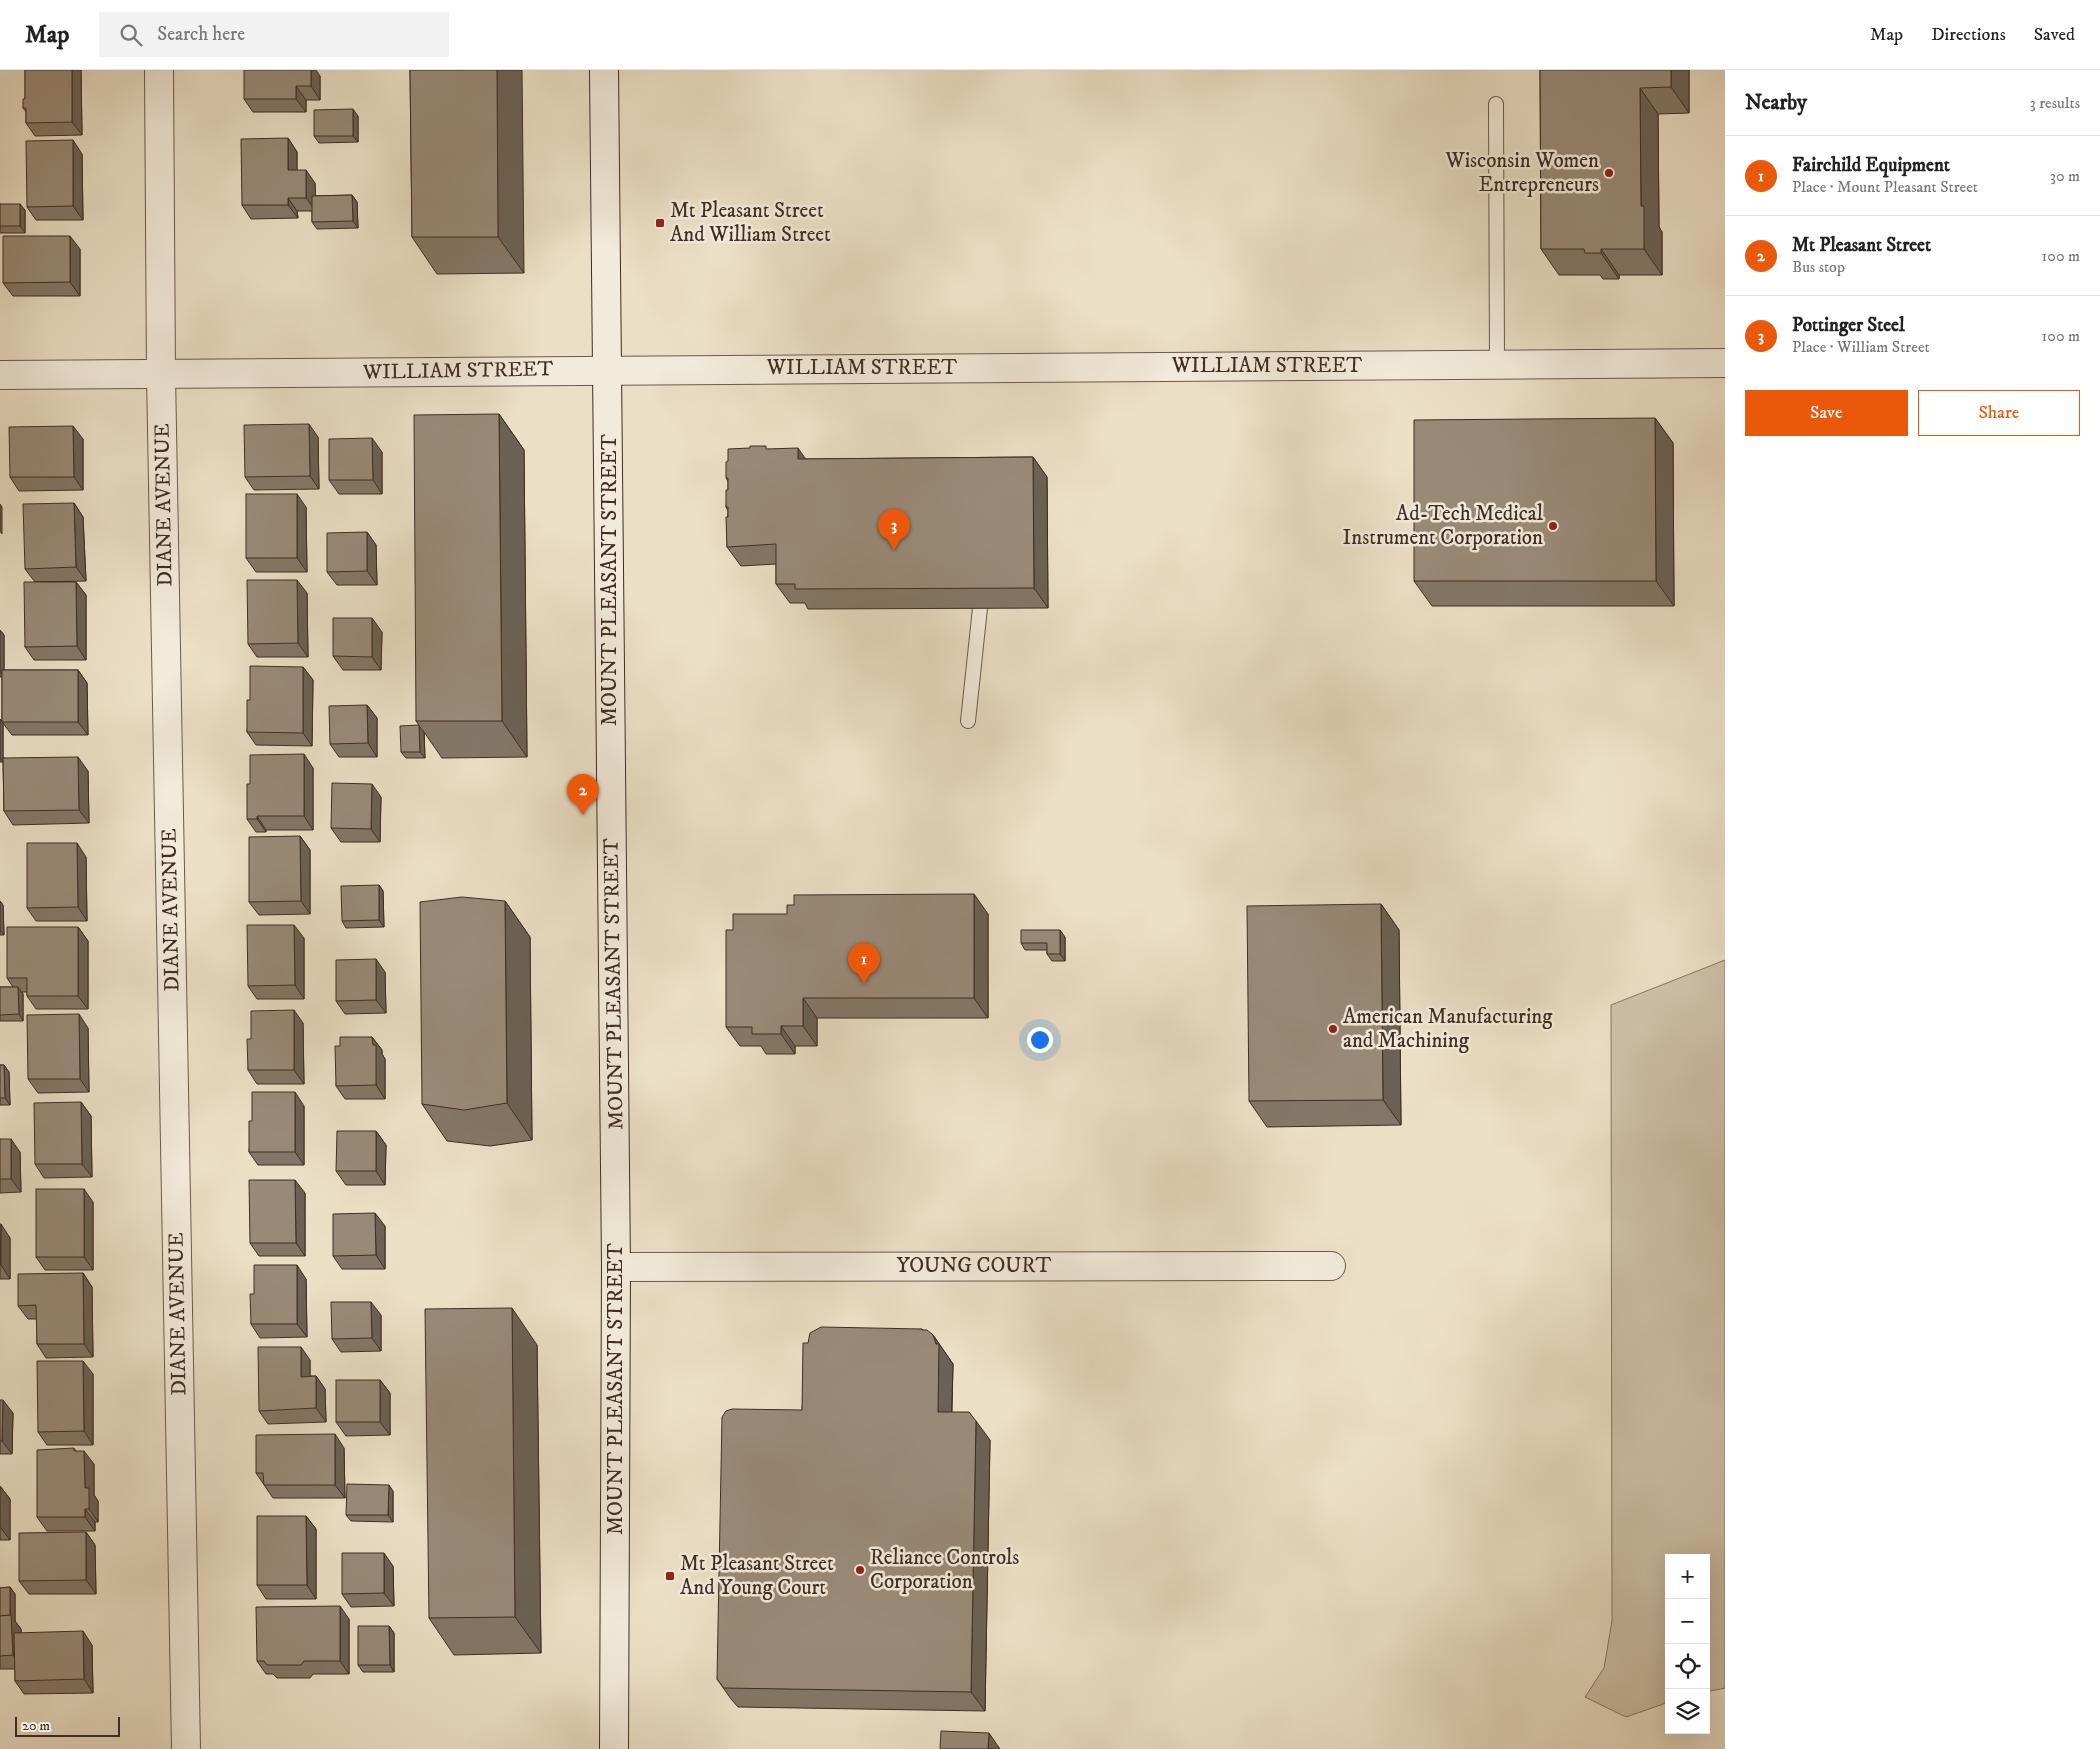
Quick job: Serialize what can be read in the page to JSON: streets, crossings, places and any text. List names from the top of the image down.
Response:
{
  "streets": {
    "street": [
      "WILLIAM STREET",
      "DIANE AVENUE",
      "MOUNT PLEASANT STREET",
      "YOUNG COURT"
    ]
  },
  "crossings": [
    ["WILLIAM STREET", "DIANE AVENUE"],
    ["WILLIAM STREET", "MOUNT PLEASANT STREET"],
    ["MOUNT PLEASANT STREET", "YOUNG COURT"]
  ],
  "places": {
    "other": [
      "Wisconsin Women Entrepreneurs",
      "Ad-Tech Medical Instrument Corporation",
      "American Manufacturing and Machining",
      "Reliance Controls Corporation"
    ],
    "transit": ["Mt Pleasant Street And William Street", "Mt Pleasant Street And Young Court"]
  },
  "scale_bar": "20 m",
  "page": {
    "header": "Map",
    "search": "Search here",
    "nav": ["Map", "Directions", "Saved"],
    "heading": ["Nearby", "3 results"],
    "list": [
      {
        "mark": "1",
        "name": "Fairchild Equipment",
        "note": "Place · Mount Pleasant Street",
        "value": "30 m"
      },
      {
        "mark": "2",
        "name": "Mt Pleasant Street",
        "note": "Bus stop",
        "value": "100 m"
      },
      {
        "mark": "3",
        "name": "Pottinger Steel",
        "note": "Place · William Street",
        "value": "100 m"
      }
    ],
    "buttons": ["Save", "Share"],
    "pins": ["3", "2", "1"],
    "map_buttons": ["+", "−"],
    "scale": "20 m"
  }
}
